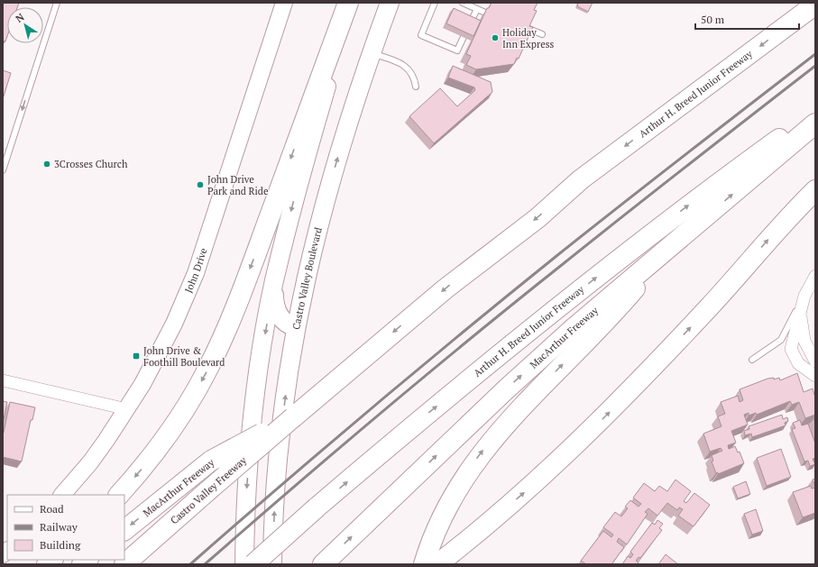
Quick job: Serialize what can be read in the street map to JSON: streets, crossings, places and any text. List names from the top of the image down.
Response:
{
  "streets": {
    "highway": ["Arthur H. Breed Junior Freeway", "MacArthur Freeway", "Castro Valley Freeway"],
    "main road": ["John Drive", "Castro Valley Boulevard"]
  },
  "crossings": [
    ["Arthur H. Breed Junior Freeway", "MacArthur Freeway"],
    ["Arthur H. Breed Junior Freeway", "Castro Valley Freeway"],
    ["MacArthur Freeway", "Castro Valley Freeway"]
  ],
  "places": {
    "other": ["Holiday Inn Express", "3Crosses Church", "John Drive Park and Ride"],
    "transit": ["John Drive & Foothill Boulevard"]
  },
  "legend": ["Road", "Railway", "Building"],
  "scale_bar": "50 m",
  "north": "top left"
}
